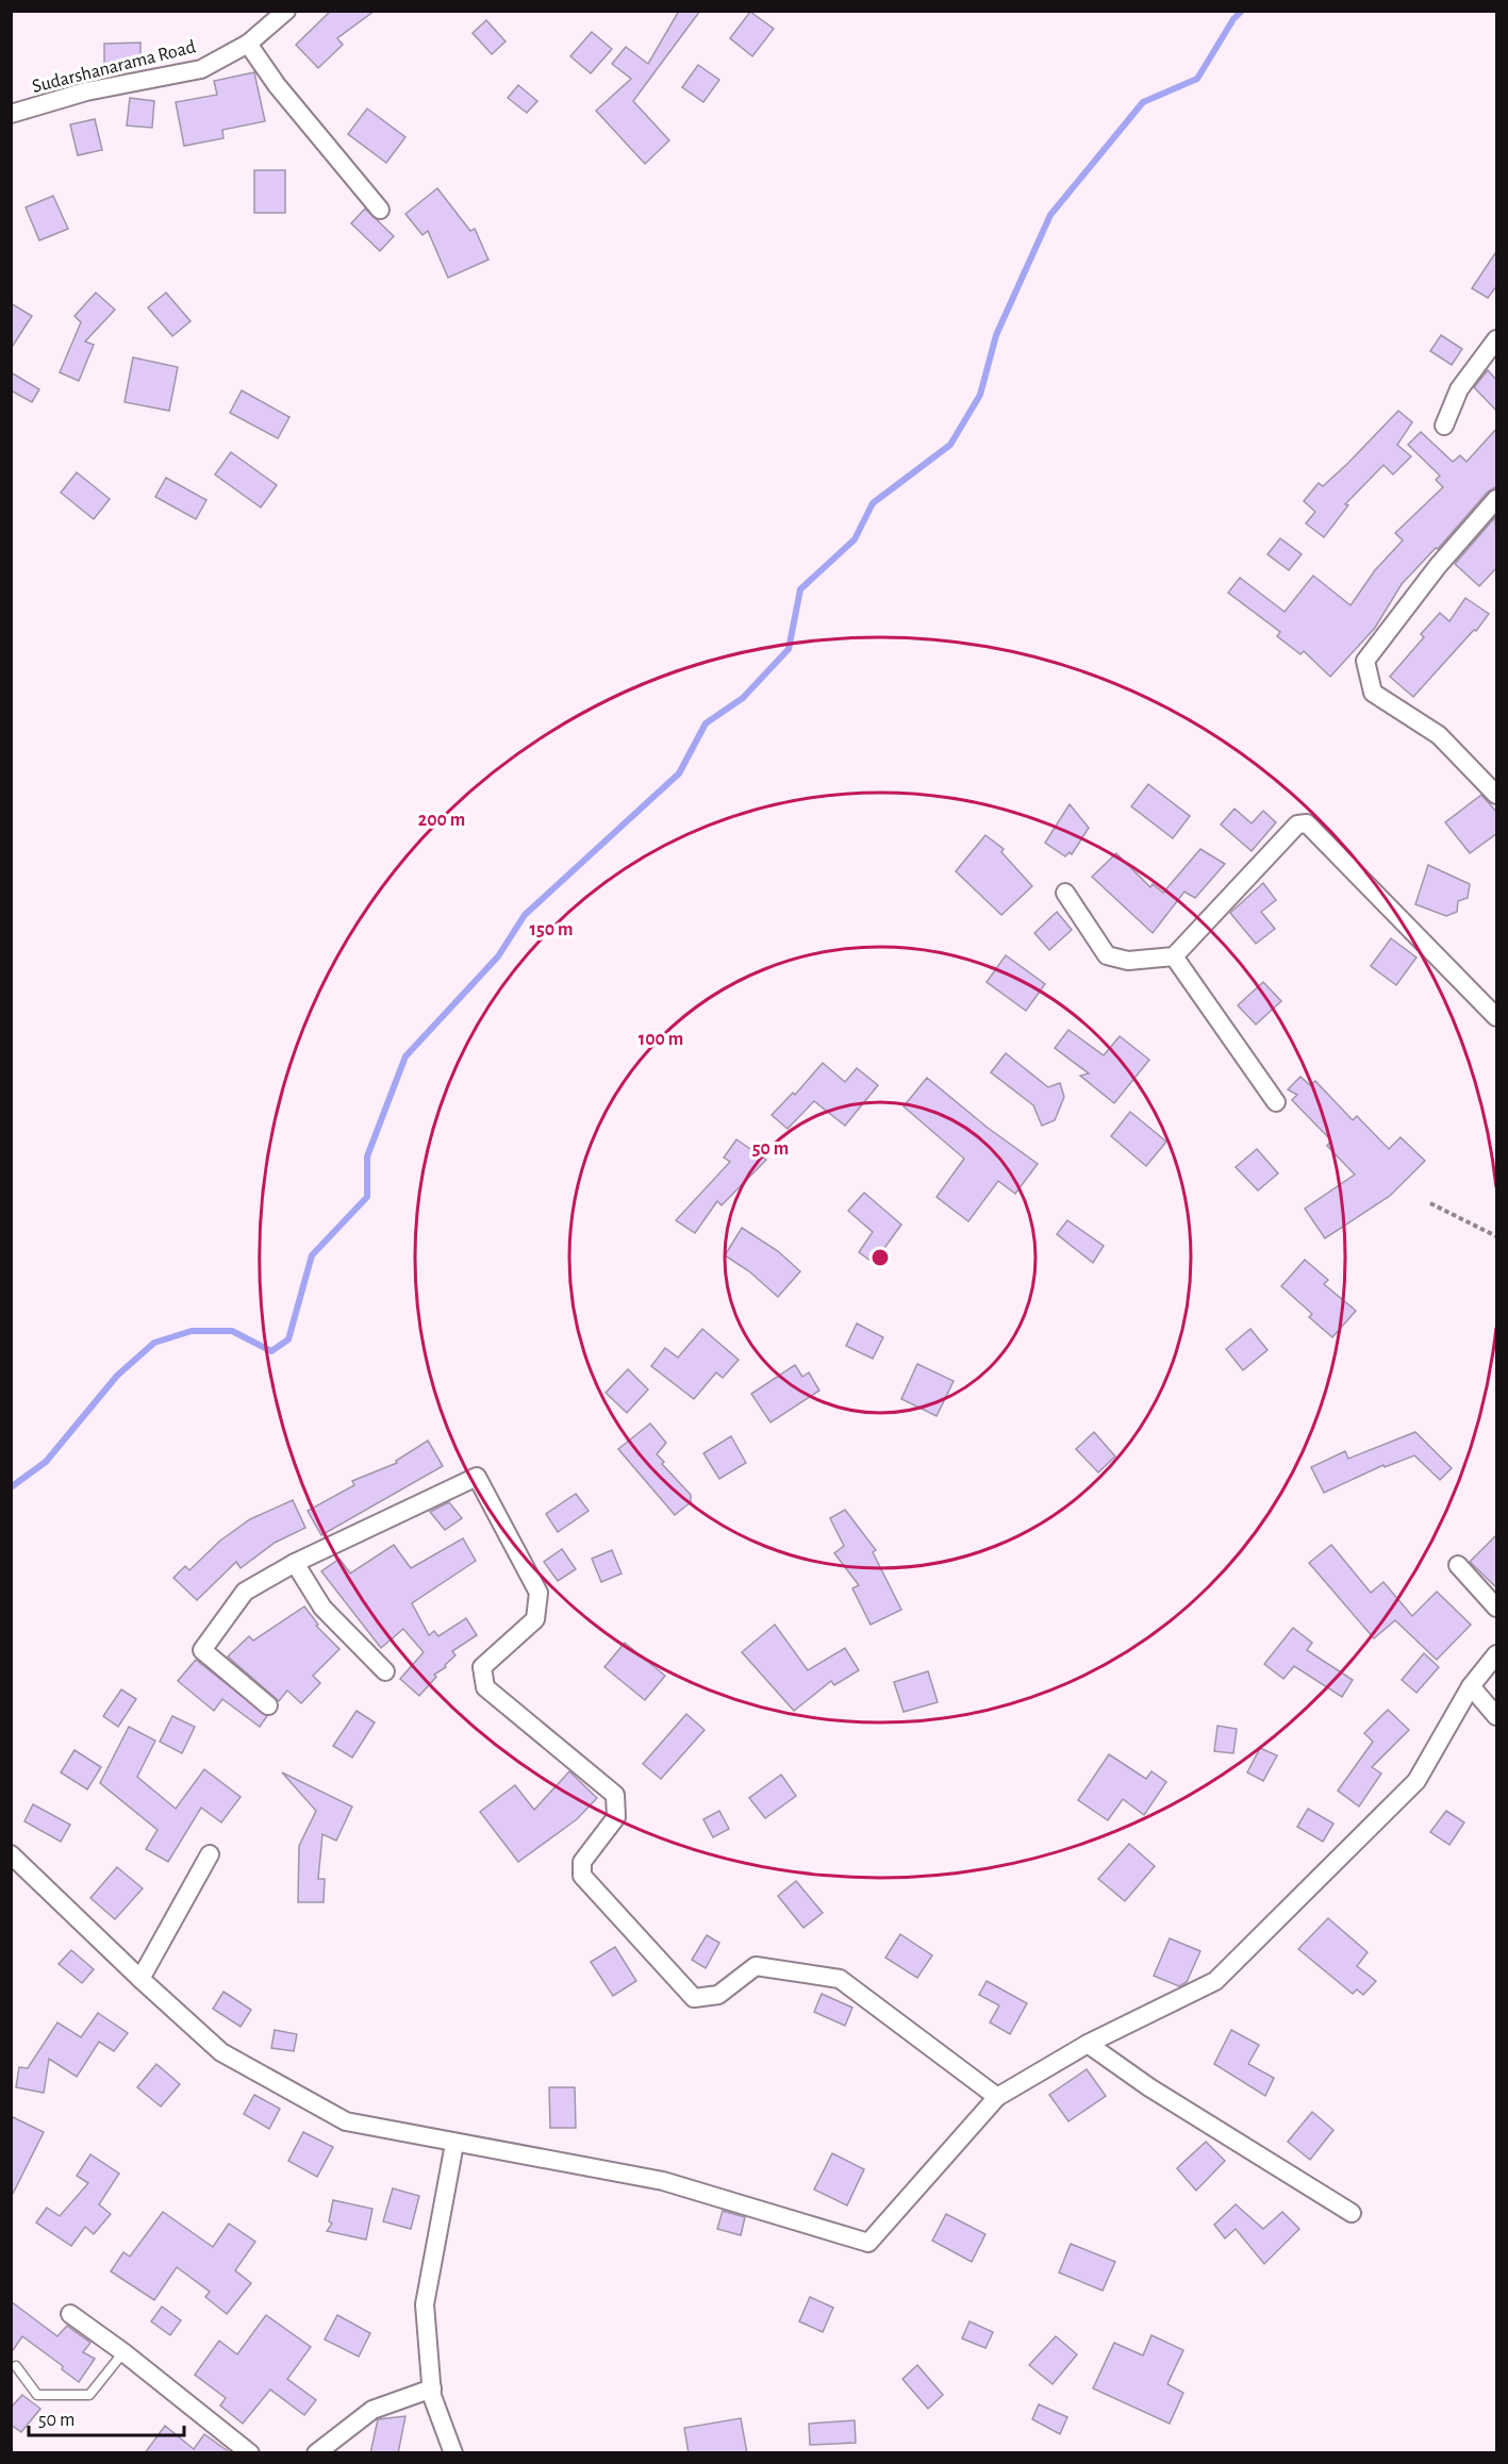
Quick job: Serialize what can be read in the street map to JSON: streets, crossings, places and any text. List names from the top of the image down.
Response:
{
  "streets": {
    "street": ["Sudarshanarama Road"]
  },
  "scale_bar": "50 m",
  "rings": [
    "200 m",
    "150 m",
    "100 m",
    "50 m"
  ]
}
